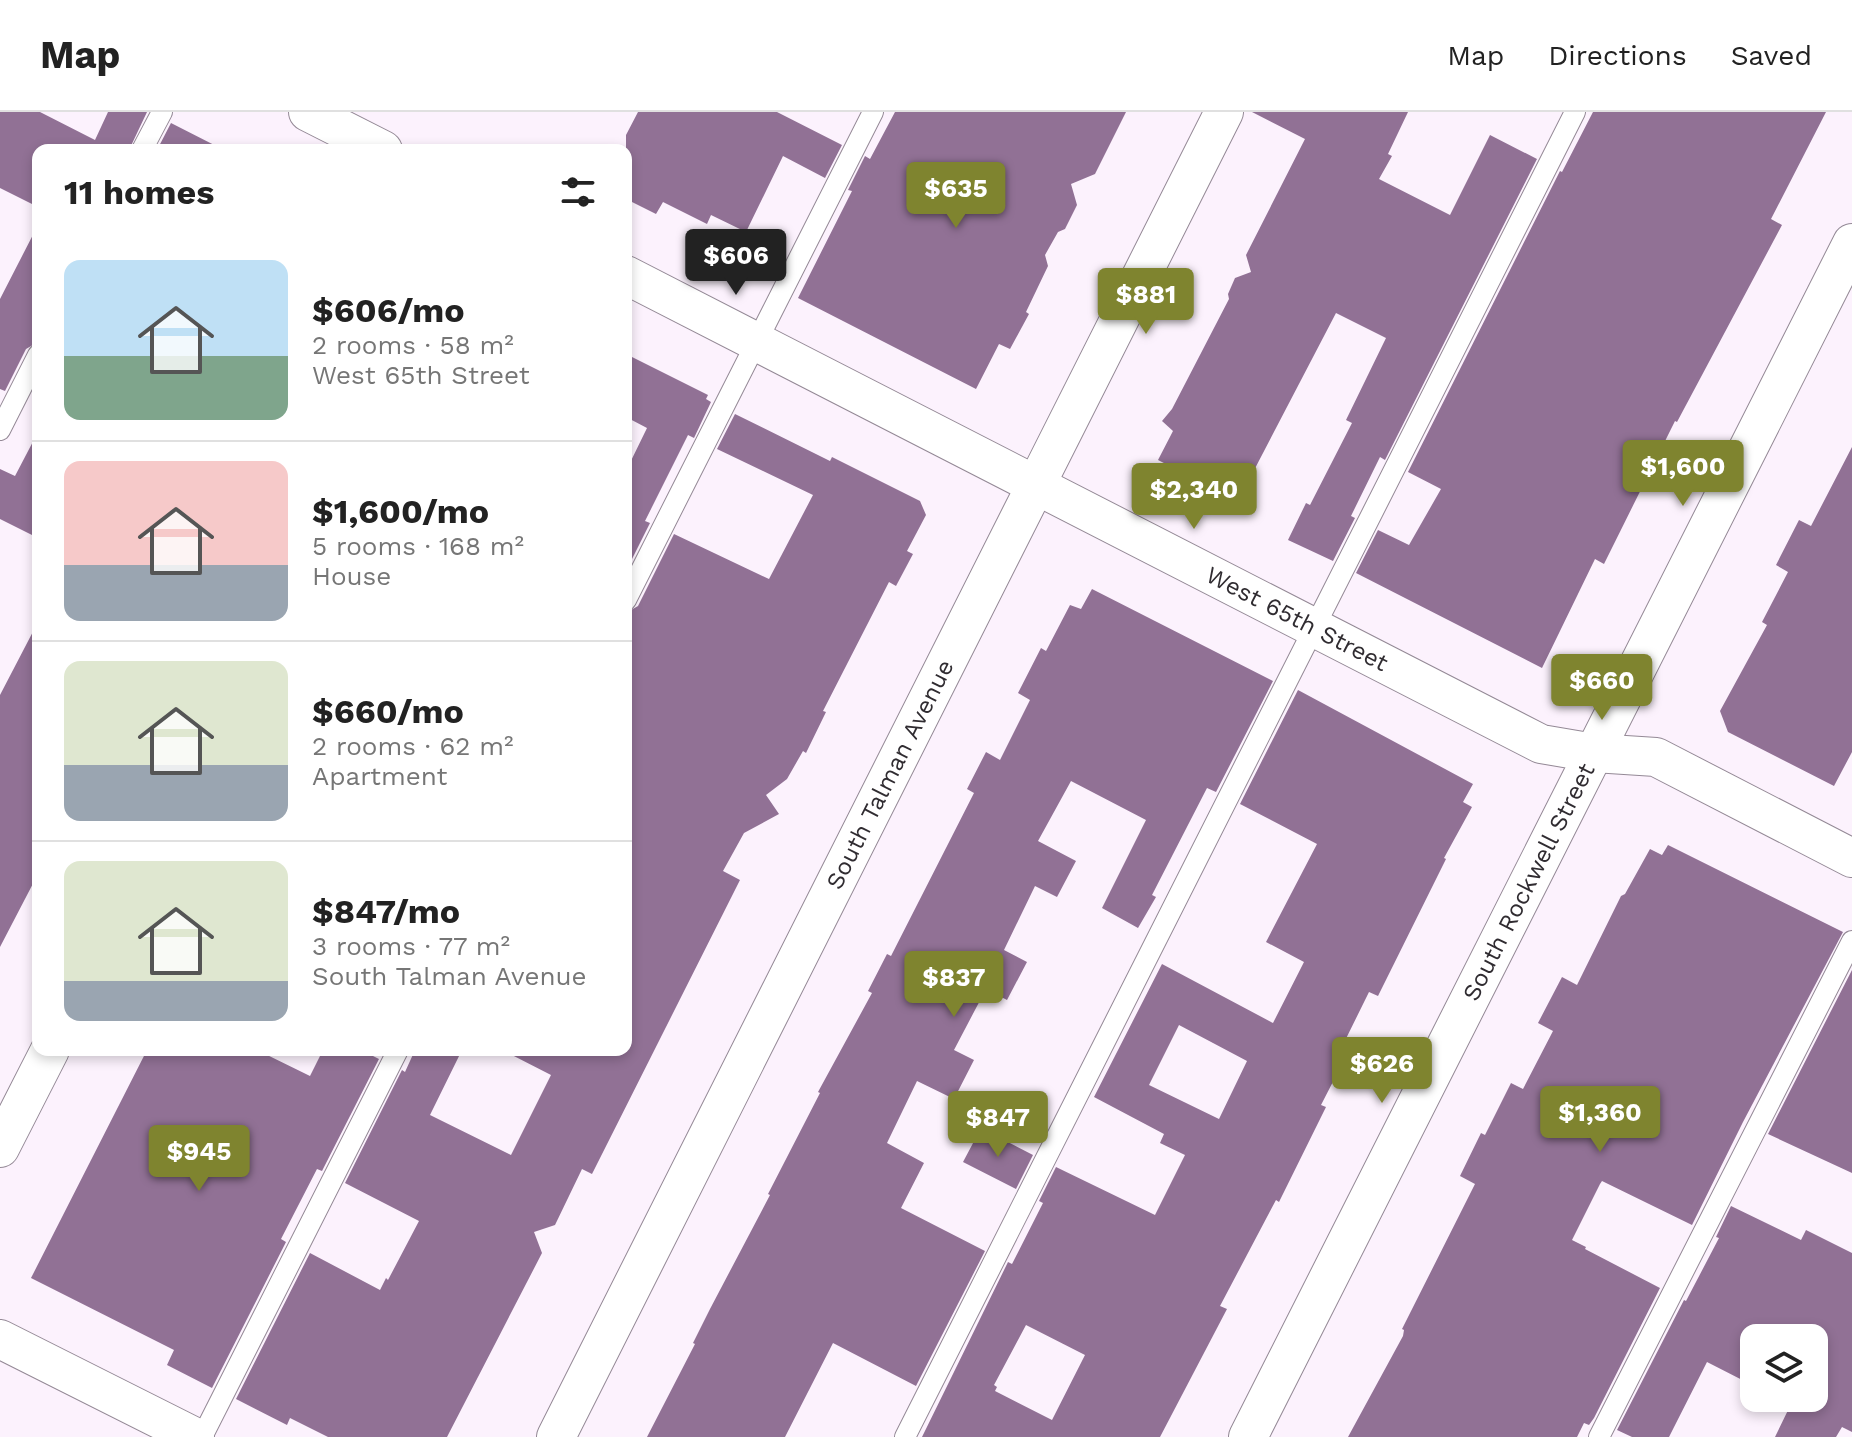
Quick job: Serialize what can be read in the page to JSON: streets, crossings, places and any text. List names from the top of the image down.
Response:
{
  "streets": {
    "street": ["West 65th Street", "South Talman Avenue", "South Rockwell Street"]
  },
  "crossings": [
    ["West 65th Street", "South Talman Avenue"],
    ["West 65th Street", "South Rockwell Street"]
  ],
  "page": {
    "header": "Map",
    "nav": ["Map", "Directions", "Saved"],
    "heading": "11 homes",
    "price": [
      "$635",
      "$606",
      "$881",
      "$1,600",
      "$2,340",
      "$660",
      "$837",
      "$626",
      "$1,360",
      "$847",
      "$945"
    ],
    "list": [
      {
        "name": "$606/mo",
        "note": "2 rooms · 58 m² · West 65th Street"
      },
      {
        "name": "$1,600/mo",
        "note": "5 rooms · 168 m² · House"
      },
      {
        "name": "$660/mo",
        "note": "2 rooms · 62 m² · Apartment"
      },
      {
        "name": "$847/mo",
        "note": "3 rooms · 77 m² · South Talman Avenue"
      }
    ]
  }
}
